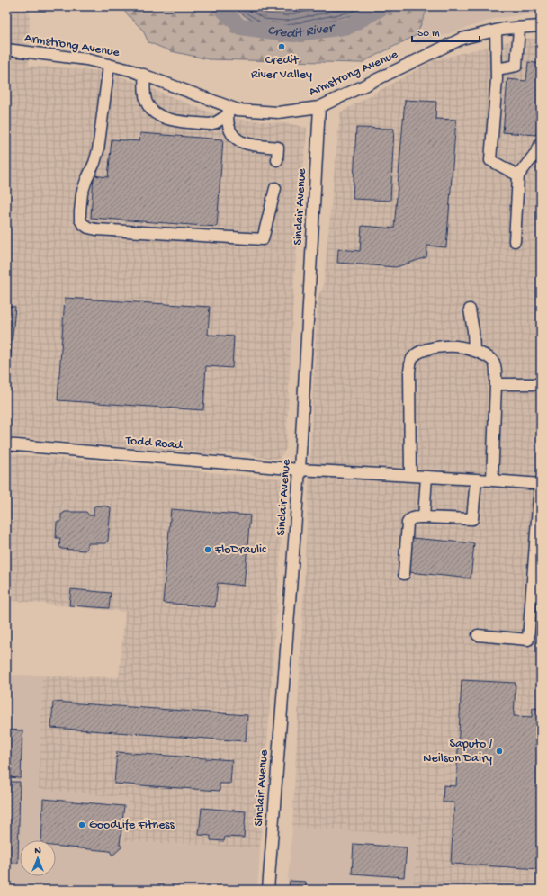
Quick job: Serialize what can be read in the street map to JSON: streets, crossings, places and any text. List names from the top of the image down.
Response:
{
  "streets": {
    "street": ["Armstrong Avenue", "Sinclair Avenue", "Todd Road"]
  },
  "crossings": [
    ["Armstrong Avenue", "Sinclair Avenue"],
    ["Sinclair Avenue", "Todd Road"]
  ],
  "water": ["Credit River"],
  "places": [
    "Credit River Valley",
    "FloDraulic",
    "Saputo / Neilson Dairy",
    "GoodLife Fitness"
  ],
  "scale_bar": "50 m",
  "north": "top"
}
